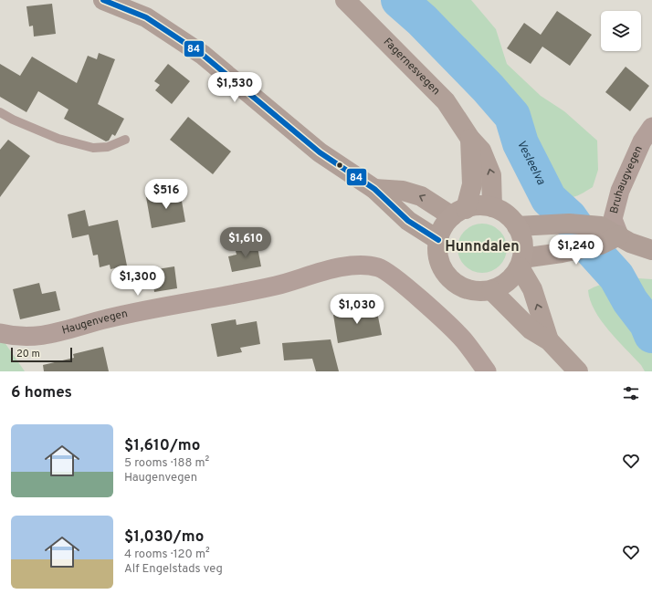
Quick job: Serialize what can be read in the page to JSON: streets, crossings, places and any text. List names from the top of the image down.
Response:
{
  "streets": {
    "main road": ["Fagernesvegen"],
    "street": ["Bruhaugvegen", "Haugenvegen"]
  },
  "districts": ["Hunndalen"],
  "water": ["Vesleelva"],
  "lines": ["transit line 84"],
  "scale_bar": "20 m",
  "page": {
    "price": [
      "$1,530",
      "$516",
      "$1,610",
      "$1,240",
      "$1,300",
      "$1,030"
    ],
    "scale": "20 m",
    "heading": "6 homes",
    "list": [
      {
        "name": "$1,610/mo",
        "note": "5 rooms · 188 m² · Haugenvegen"
      },
      {
        "name": "$1,030/mo",
        "note": "4 rooms · 120 m² · Alf Engelstads veg"
      }
    ]
  }
}
